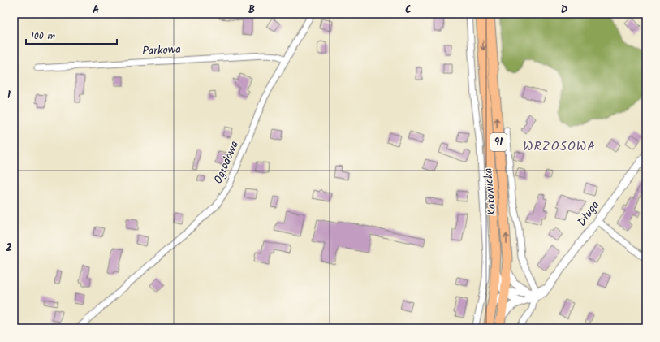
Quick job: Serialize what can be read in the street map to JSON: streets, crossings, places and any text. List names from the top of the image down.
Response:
{
  "streets": {
    "main road": ["91", "Katowicka"],
    "street": ["Parkowa", "Ogrodowa", "Długa"]
  },
  "crossings": [
    ["Parkowa", "Ogrodowa"],
    ["Katowicka", "Długa"]
  ],
  "districts": ["WRZOSOWA"],
  "scale_bar": "100 m",
  "grid": {
    "columns": [
      "A",
      "B",
      "C",
      "D"
    ],
    "rows": ["1", "2"]
  }
}
